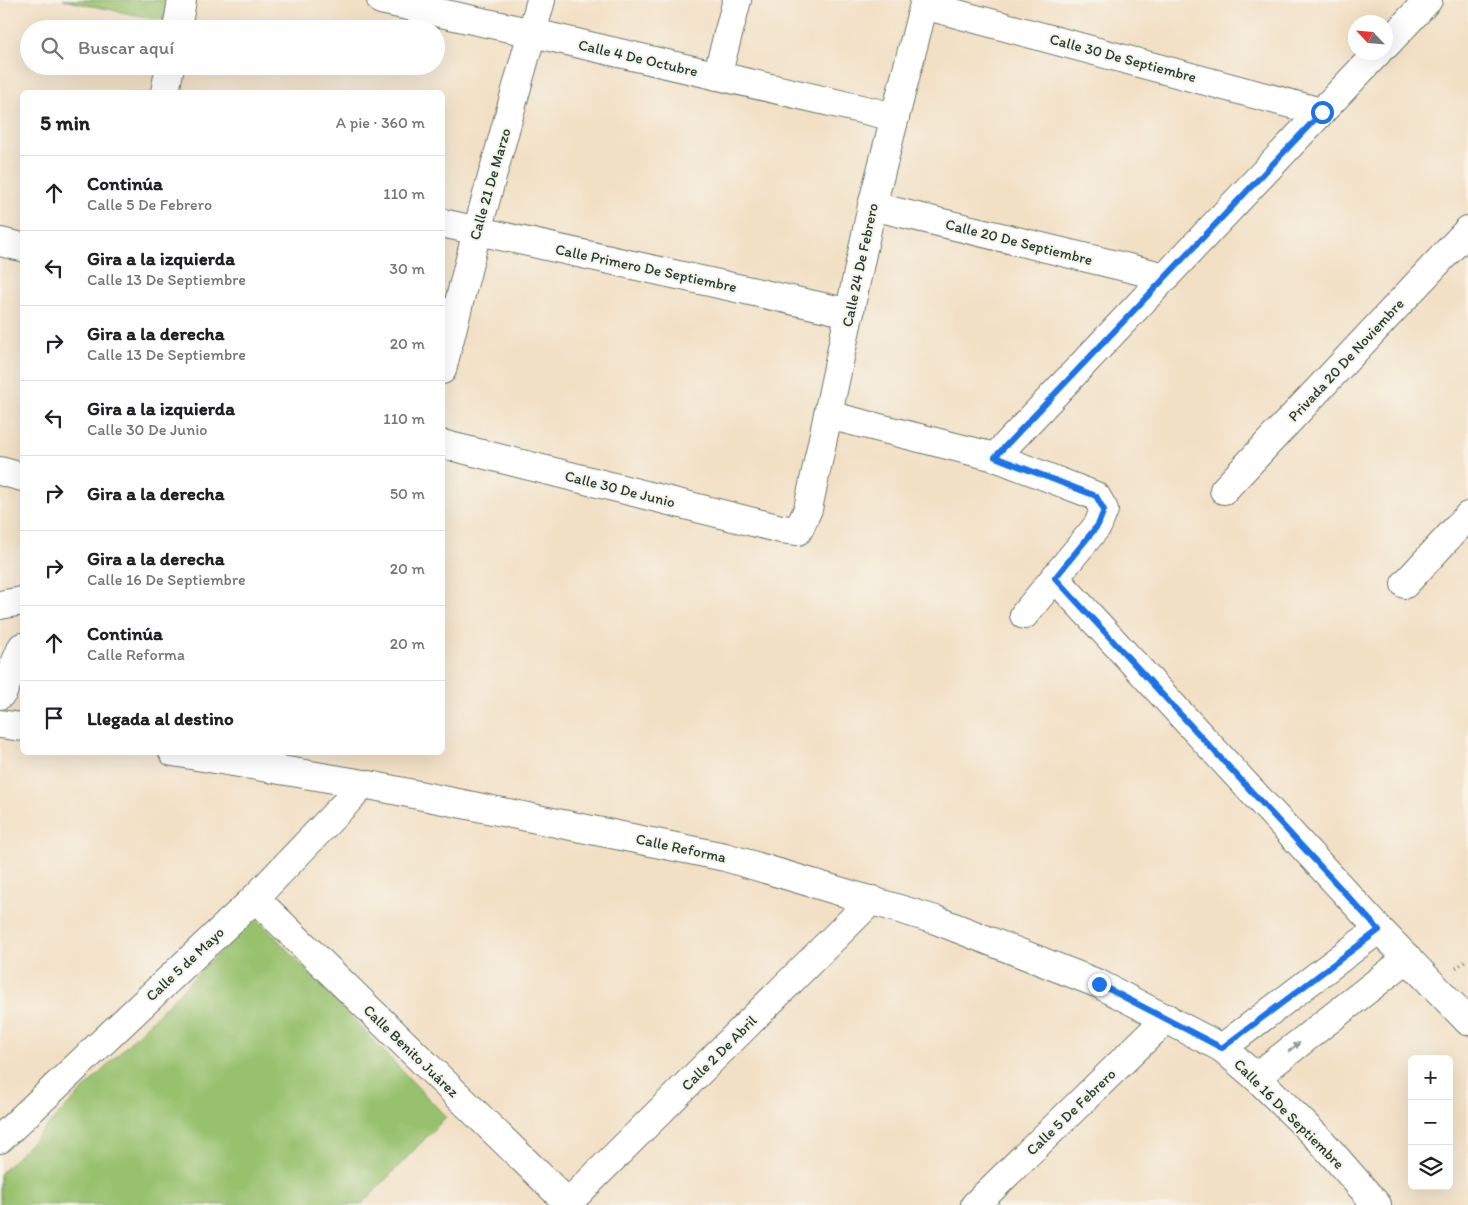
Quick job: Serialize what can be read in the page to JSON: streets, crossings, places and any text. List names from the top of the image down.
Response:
{
  "streets": {
    "street": [
      "Calle 4 De Octubre",
      "Calle 30 De Septiembre",
      "Calle 21 De Marzo",
      "Calle 20 De Septiembre",
      "Calle 24 De Febrero",
      "Calle Primero De Septiembre",
      "Privada 20 De Noviembre",
      "Calle 30 De Junio",
      "Calle Reforma",
      "Calle 5 de Mayo",
      "Calle Benito Juárez",
      "Calle 2 De Abril",
      "Calle 5 De Febrero",
      "Calle 16 De Septiembre"
    ]
  },
  "crossings": [
    ["Calle 4 De Octubre", "Calle 21 De Marzo"],
    ["Calle 4 De Octubre", "Calle 24 De Febrero"],
    ["Calle 30 De Septiembre", "Calle 24 De Febrero"],
    ["Calle 21 De Marzo", "Calle Primero De Septiembre"],
    ["Calle 20 De Septiembre", "Calle 24 De Febrero"],
    ["Calle 24 De Febrero", "Calle Primero De Septiembre"],
    ["Calle 24 De Febrero", "Calle 30 De Junio"],
    ["Calle Reforma", "Calle 5 de Mayo"],
    ["Calle Reforma", "Calle 2 De Abril"],
    ["Calle Reforma", "Calle 5 De Febrero"],
    ["Calle Reforma", "Calle 16 De Septiembre"],
    ["Calle 5 de Mayo", "Calle Benito Juárez"],
    ["Calle Benito Juárez", "Calle 2 De Abril"],
    ["Calle 5 De Febrero", "Calle 16 De Septiembre"]
  ],
  "north": "top left",
  "page": {
    "search": "Buscar aquí",
    "heading": ["5 min", "A pie · 360 m"],
    "list": [
      ["Continúa", "Calle 5 De Febrero", "110 m"],
      ["Gira a la izquierda", "Calle 13 De Septiembre", "30 m"],
      ["Gira a la derecha", "Calle 13 De Septiembre", "20 m"],
      ["Gira a la izquierda", "Calle 30 De Junio", "110 m"],
      ["Gira a la derecha", "50 m"],
      ["Gira a la derecha", "Calle 16 De Septiembre", "20 m"],
      ["Continúa", "Calle Reforma", "20 m"],
      "Llegada al destino"
    ],
    "map_buttons": ["+", "−"]
  }
}
